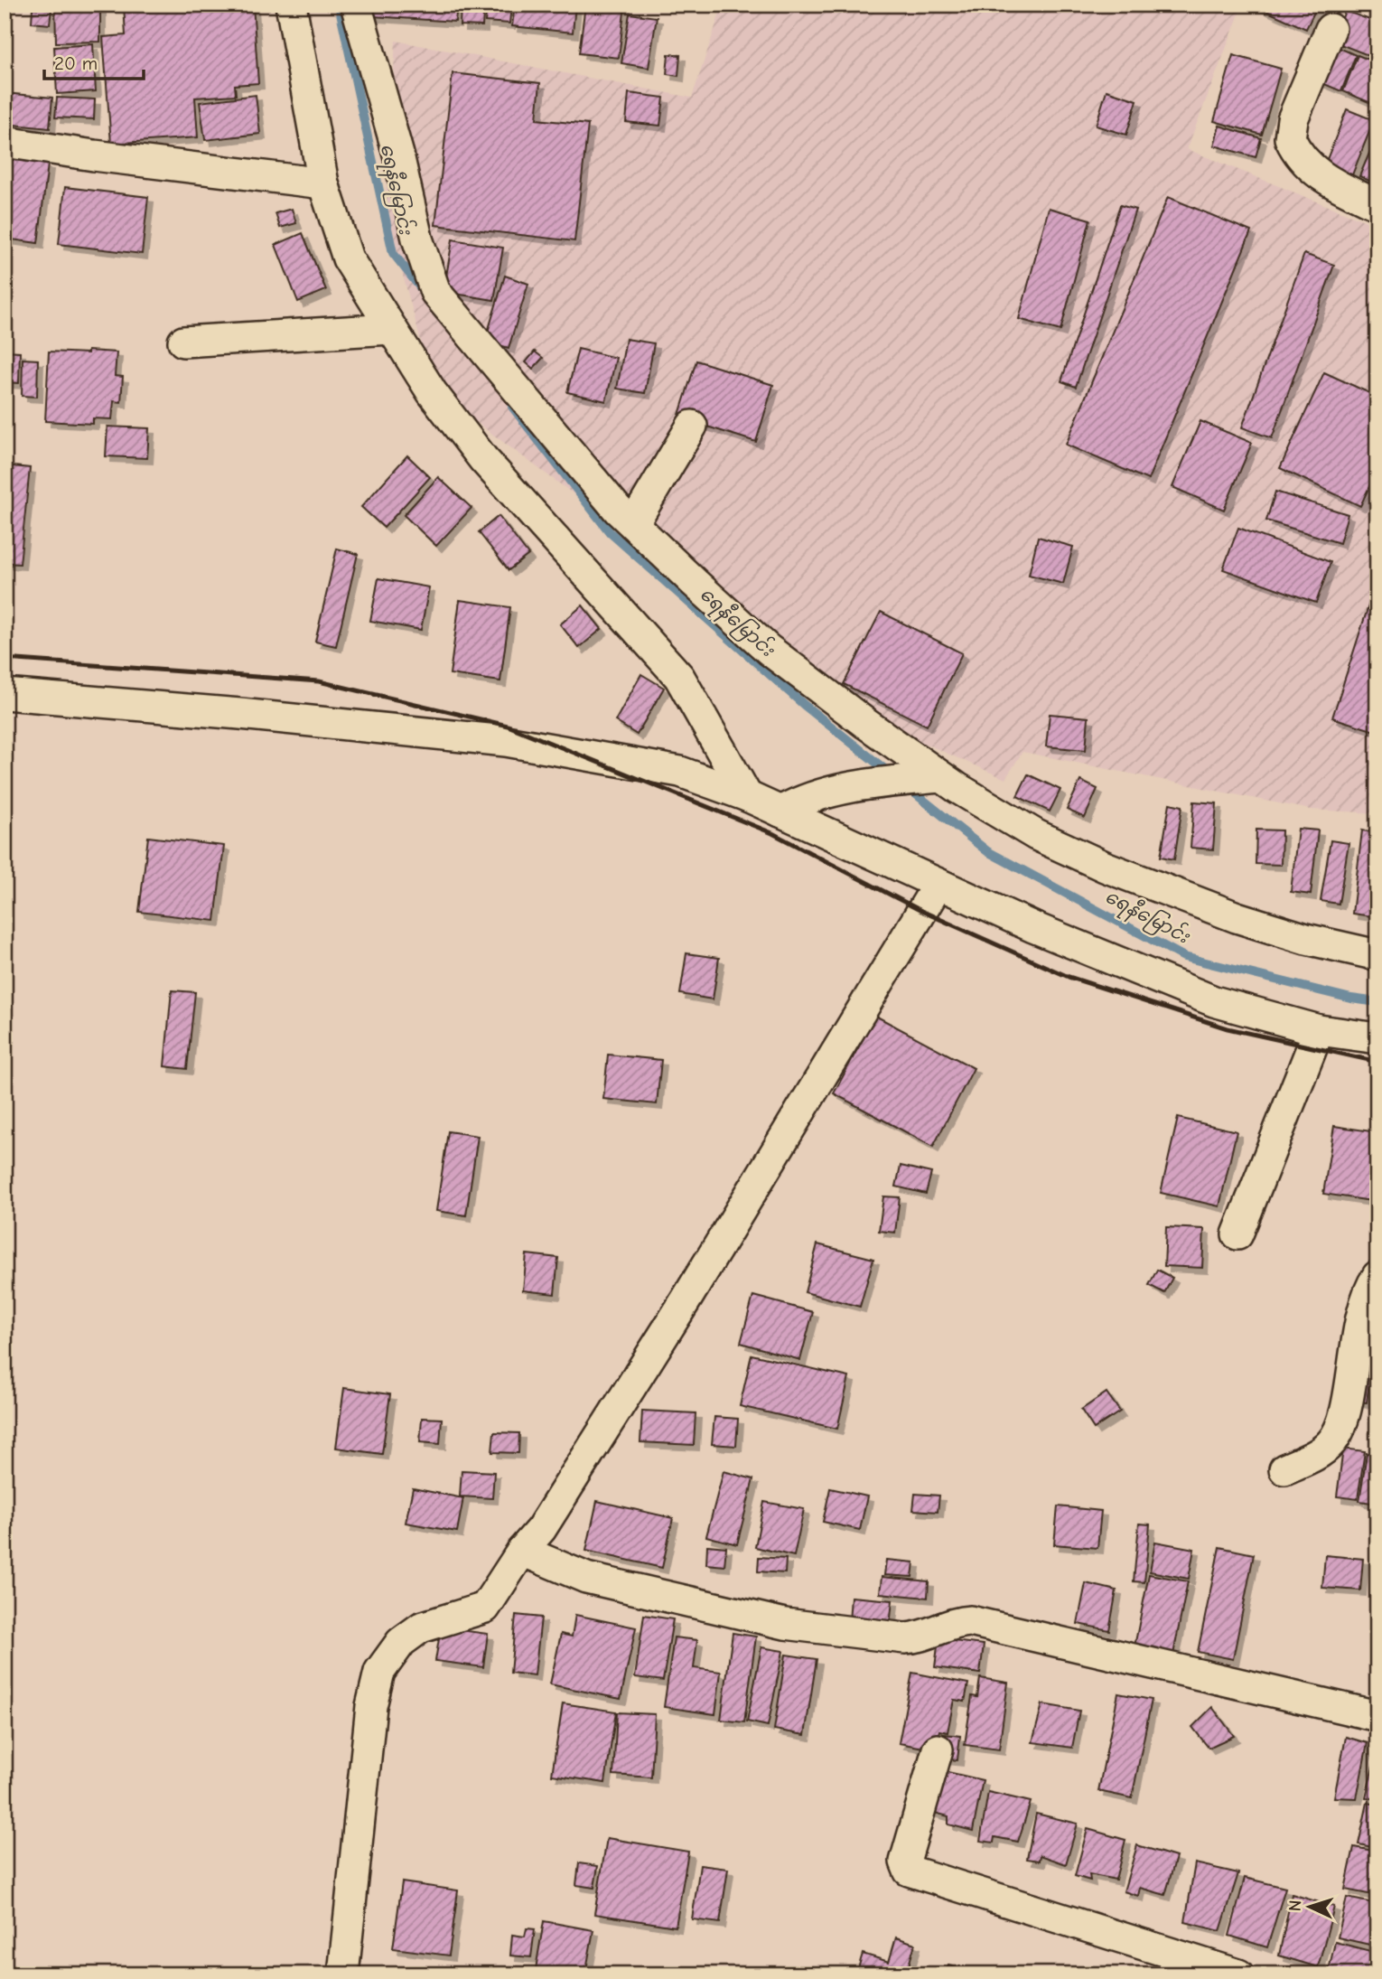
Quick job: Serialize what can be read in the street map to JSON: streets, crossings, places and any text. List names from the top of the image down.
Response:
{
  "water": ["ရေနီမြောင်း"],
  "scale_bar": "20 m",
  "north": "left"
}
